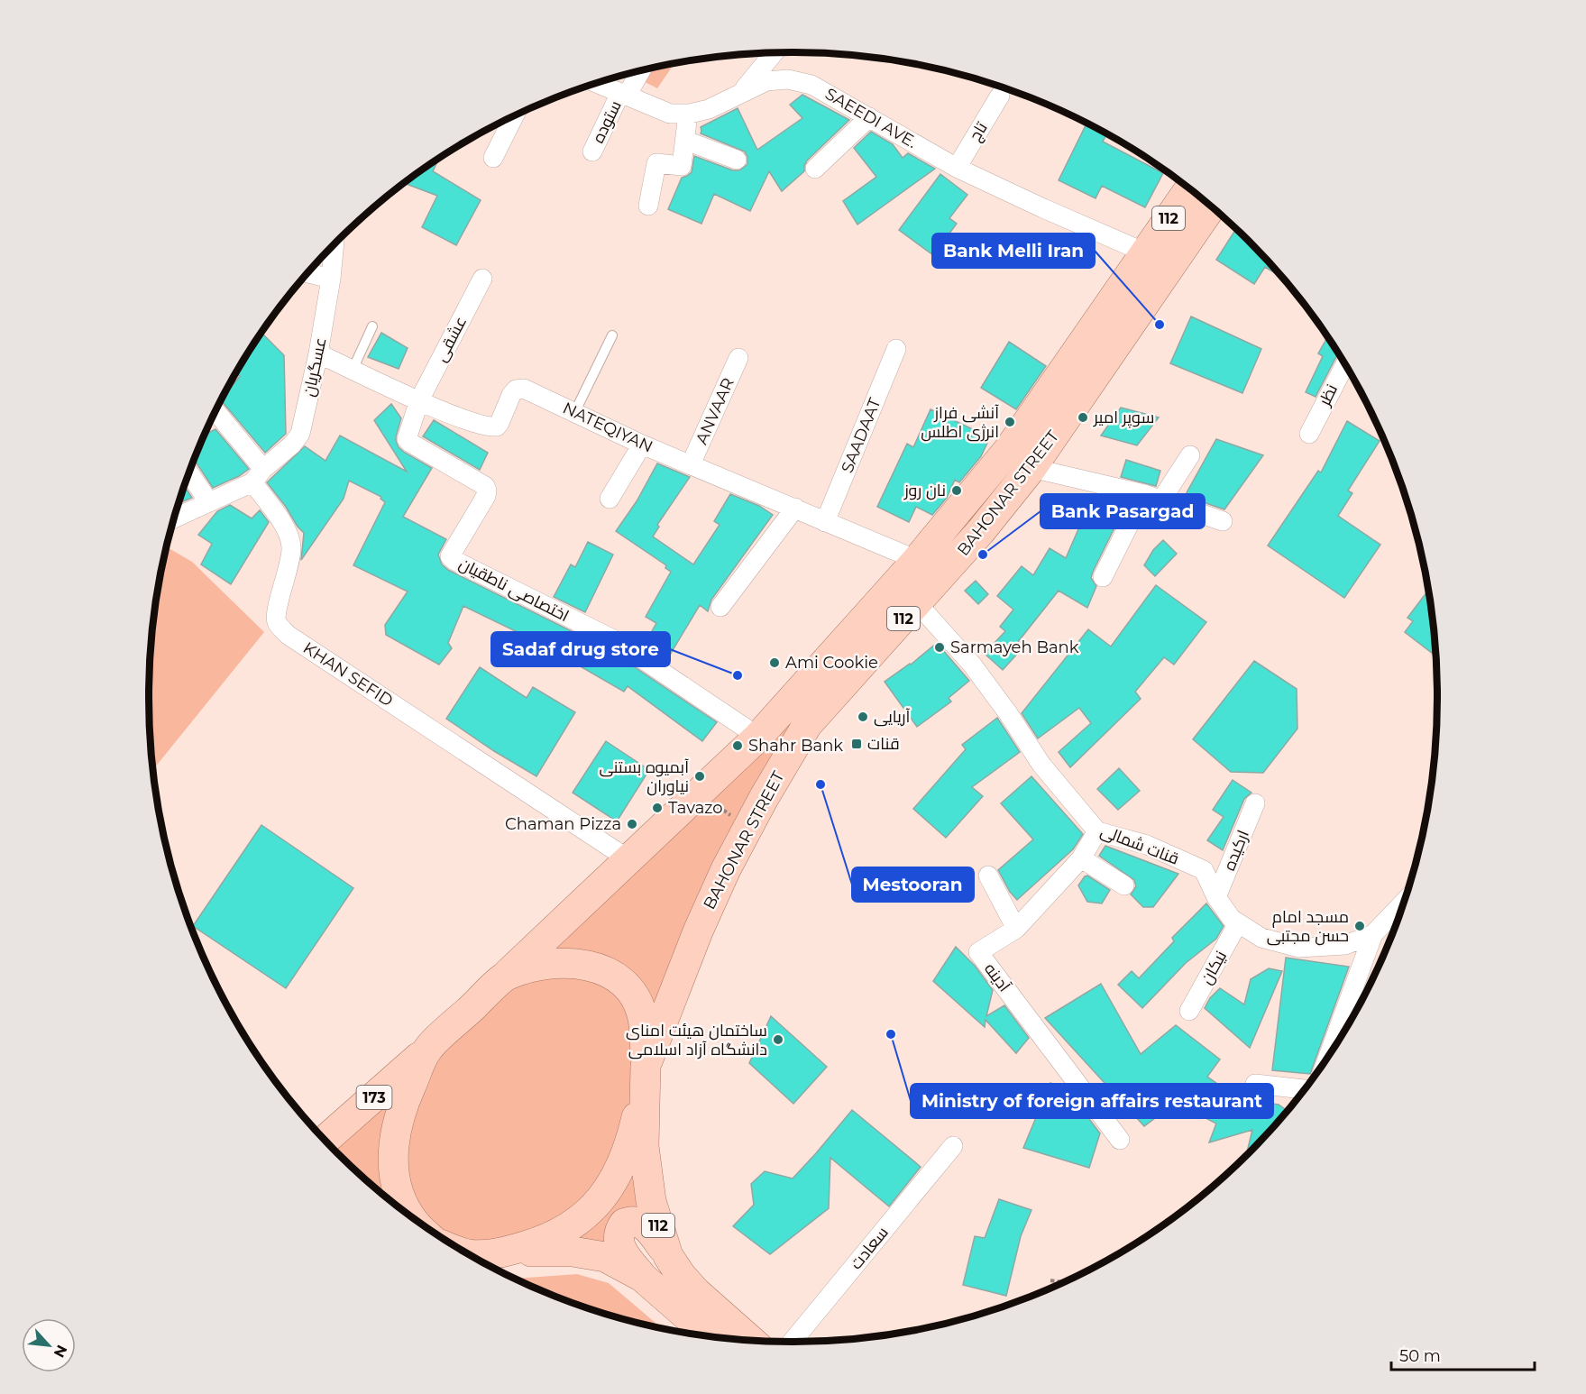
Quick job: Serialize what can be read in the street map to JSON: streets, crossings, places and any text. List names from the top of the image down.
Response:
{
  "streets": {
    "main road": ["112", "BAHONAR STREET", "173"],
    "street": [
      "SAEEDI AVE.",
      "ستوده",
      "تاج",
      "عشقی",
      "عسگریان",
      "نظر",
      "ANVAAR",
      "NATEQIYAN",
      "SAADAAT",
      "اختصاصی ناطقیان",
      "KHAN SEFID",
      "قنات شمالى",
      "ارکیده",
      "نیکان",
      "آدینه",
      "سعادت"
    ]
  },
  "crossings": [
    ["SAEEDI AVE.", "ستوده"],
    ["SAEEDI AVE.", "تاج"],
    ["SAEEDI AVE.", "BAHONAR STREET"],
    ["عشقی", "NATEQIYAN"],
    ["عشقی", "اختصاصی ناطقیان"],
    ["عسگریان", "NATEQIYAN"],
    ["عسگریان", "KHAN SEFID"],
    ["ANVAAR", "NATEQIYAN"],
    ["NATEQIYAN", "SAADAAT"],
    ["NATEQIYAN", "BAHONAR STREET"],
    ["NATEQIYAN", "اختصاصی ناطقیان"],
    ["BAHONAR STREET", "اختصاصی ناطقیان"],
    ["BAHONAR STREET", "KHAN SEFID"],
    ["BAHONAR STREET", "قنات شمالى"],
    ["BAHONAR STREET", "173"],
    ["قنات شمالى", "ارکیده"],
    ["قنات شمالى", "نیکان"],
    ["قنات شمالى", "آدینه"]
  ],
  "places": {
    "other": [
      "Bank Melli Iran",
      "سوپر امیر",
      "آنشی فراز انرژی اطلس",
      "نان روز",
      "Bank Pasargad",
      "Sarmayeh Bank",
      "Ami Cookie",
      "Sadaf drug store",
      "آریایی",
      "Shahr Bank",
      "آبمیوه بستنی نیاوران",
      "Mestooran",
      "Tavazo",
      "Chaman Pizza",
      "مسجد امام حسن مجتبی",
      "Ministry of foreign affairs restaurant",
      "ساختمان هیئت امنای دانشگاه آزاد اسلامی"
    ],
    "transit": ["قنات"]
  },
  "scale_bar": "50 m",
  "north": "bottom right"
}
